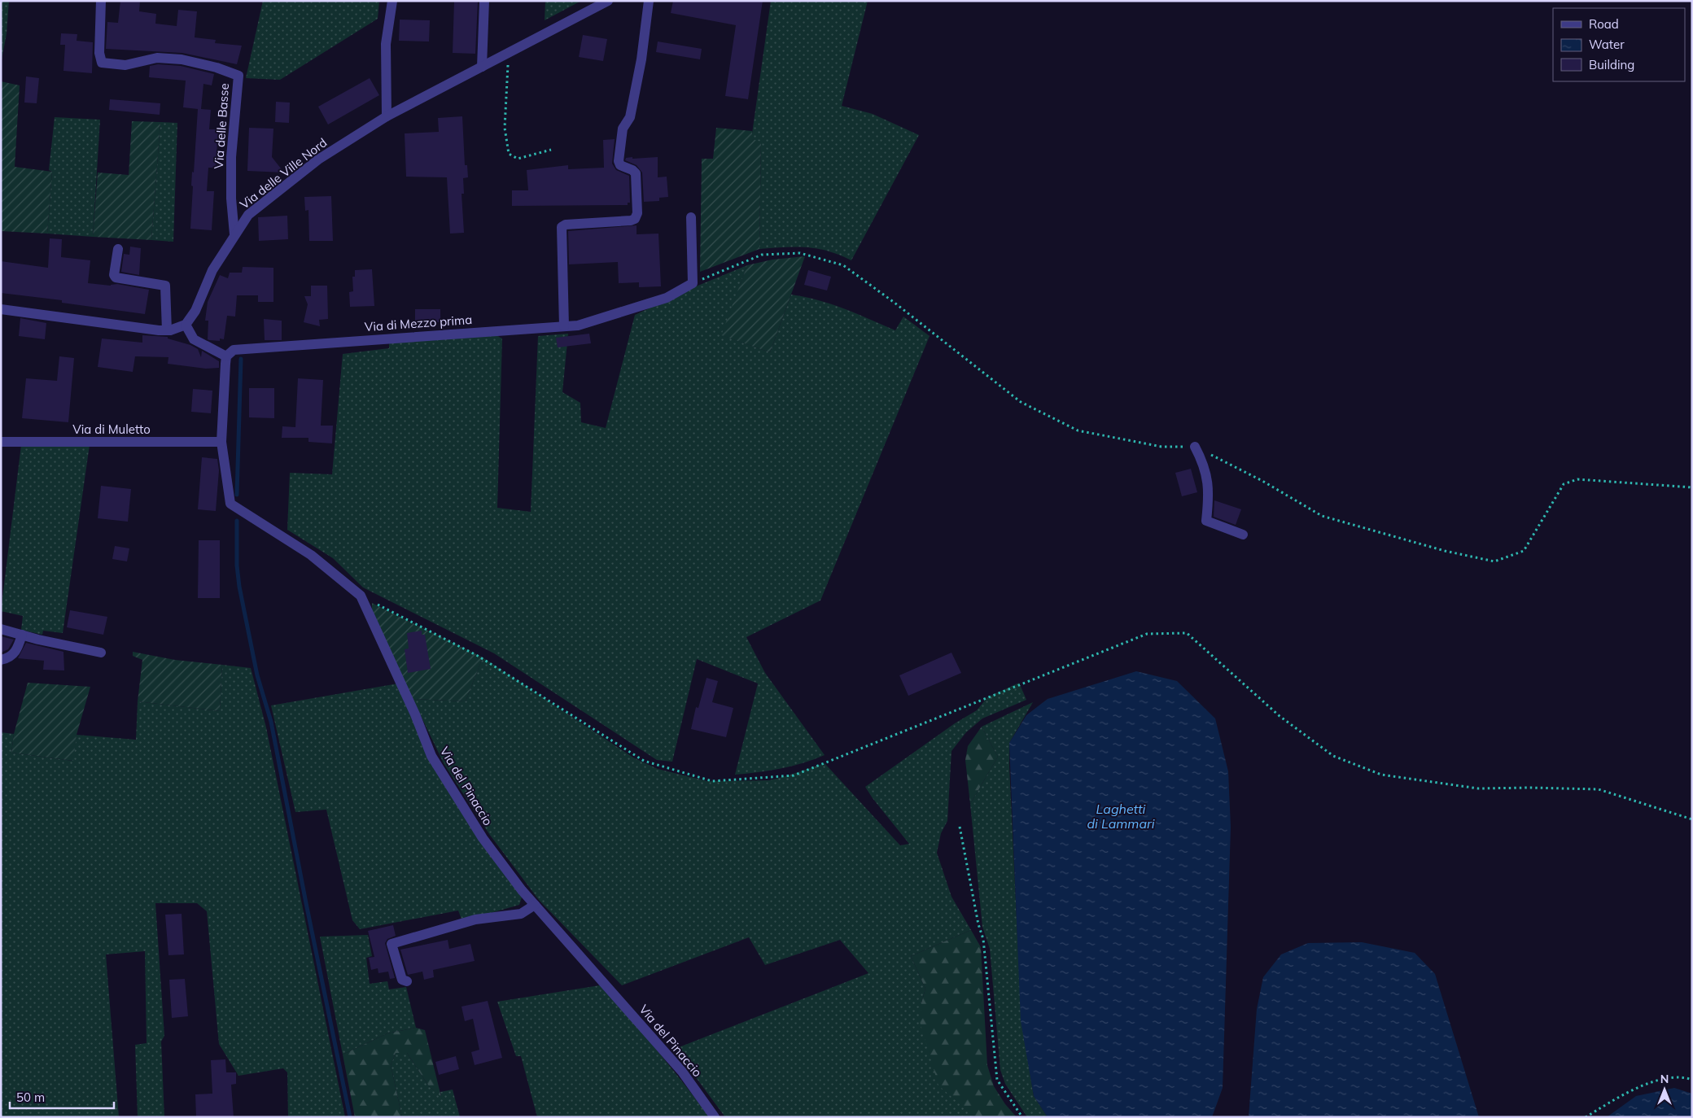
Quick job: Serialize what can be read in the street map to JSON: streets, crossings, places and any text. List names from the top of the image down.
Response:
{
  "streets": {
    "street": [
      "Via delle Basse",
      "Via delle Ville Nord",
      "Via di Mezzo prima",
      "Via di Muletto",
      "Via del Pinaccio"
    ]
  },
  "crossings": [
    ["Via delle Basse", "Via delle Ville Nord"],
    ["Via di Muletto", "Via del Pinaccio"]
  ],
  "water": ["Laghetti di Lammari"],
  "legend": ["Road", "Water", "Building"],
  "scale_bar": "50 m",
  "north": "top"
}
